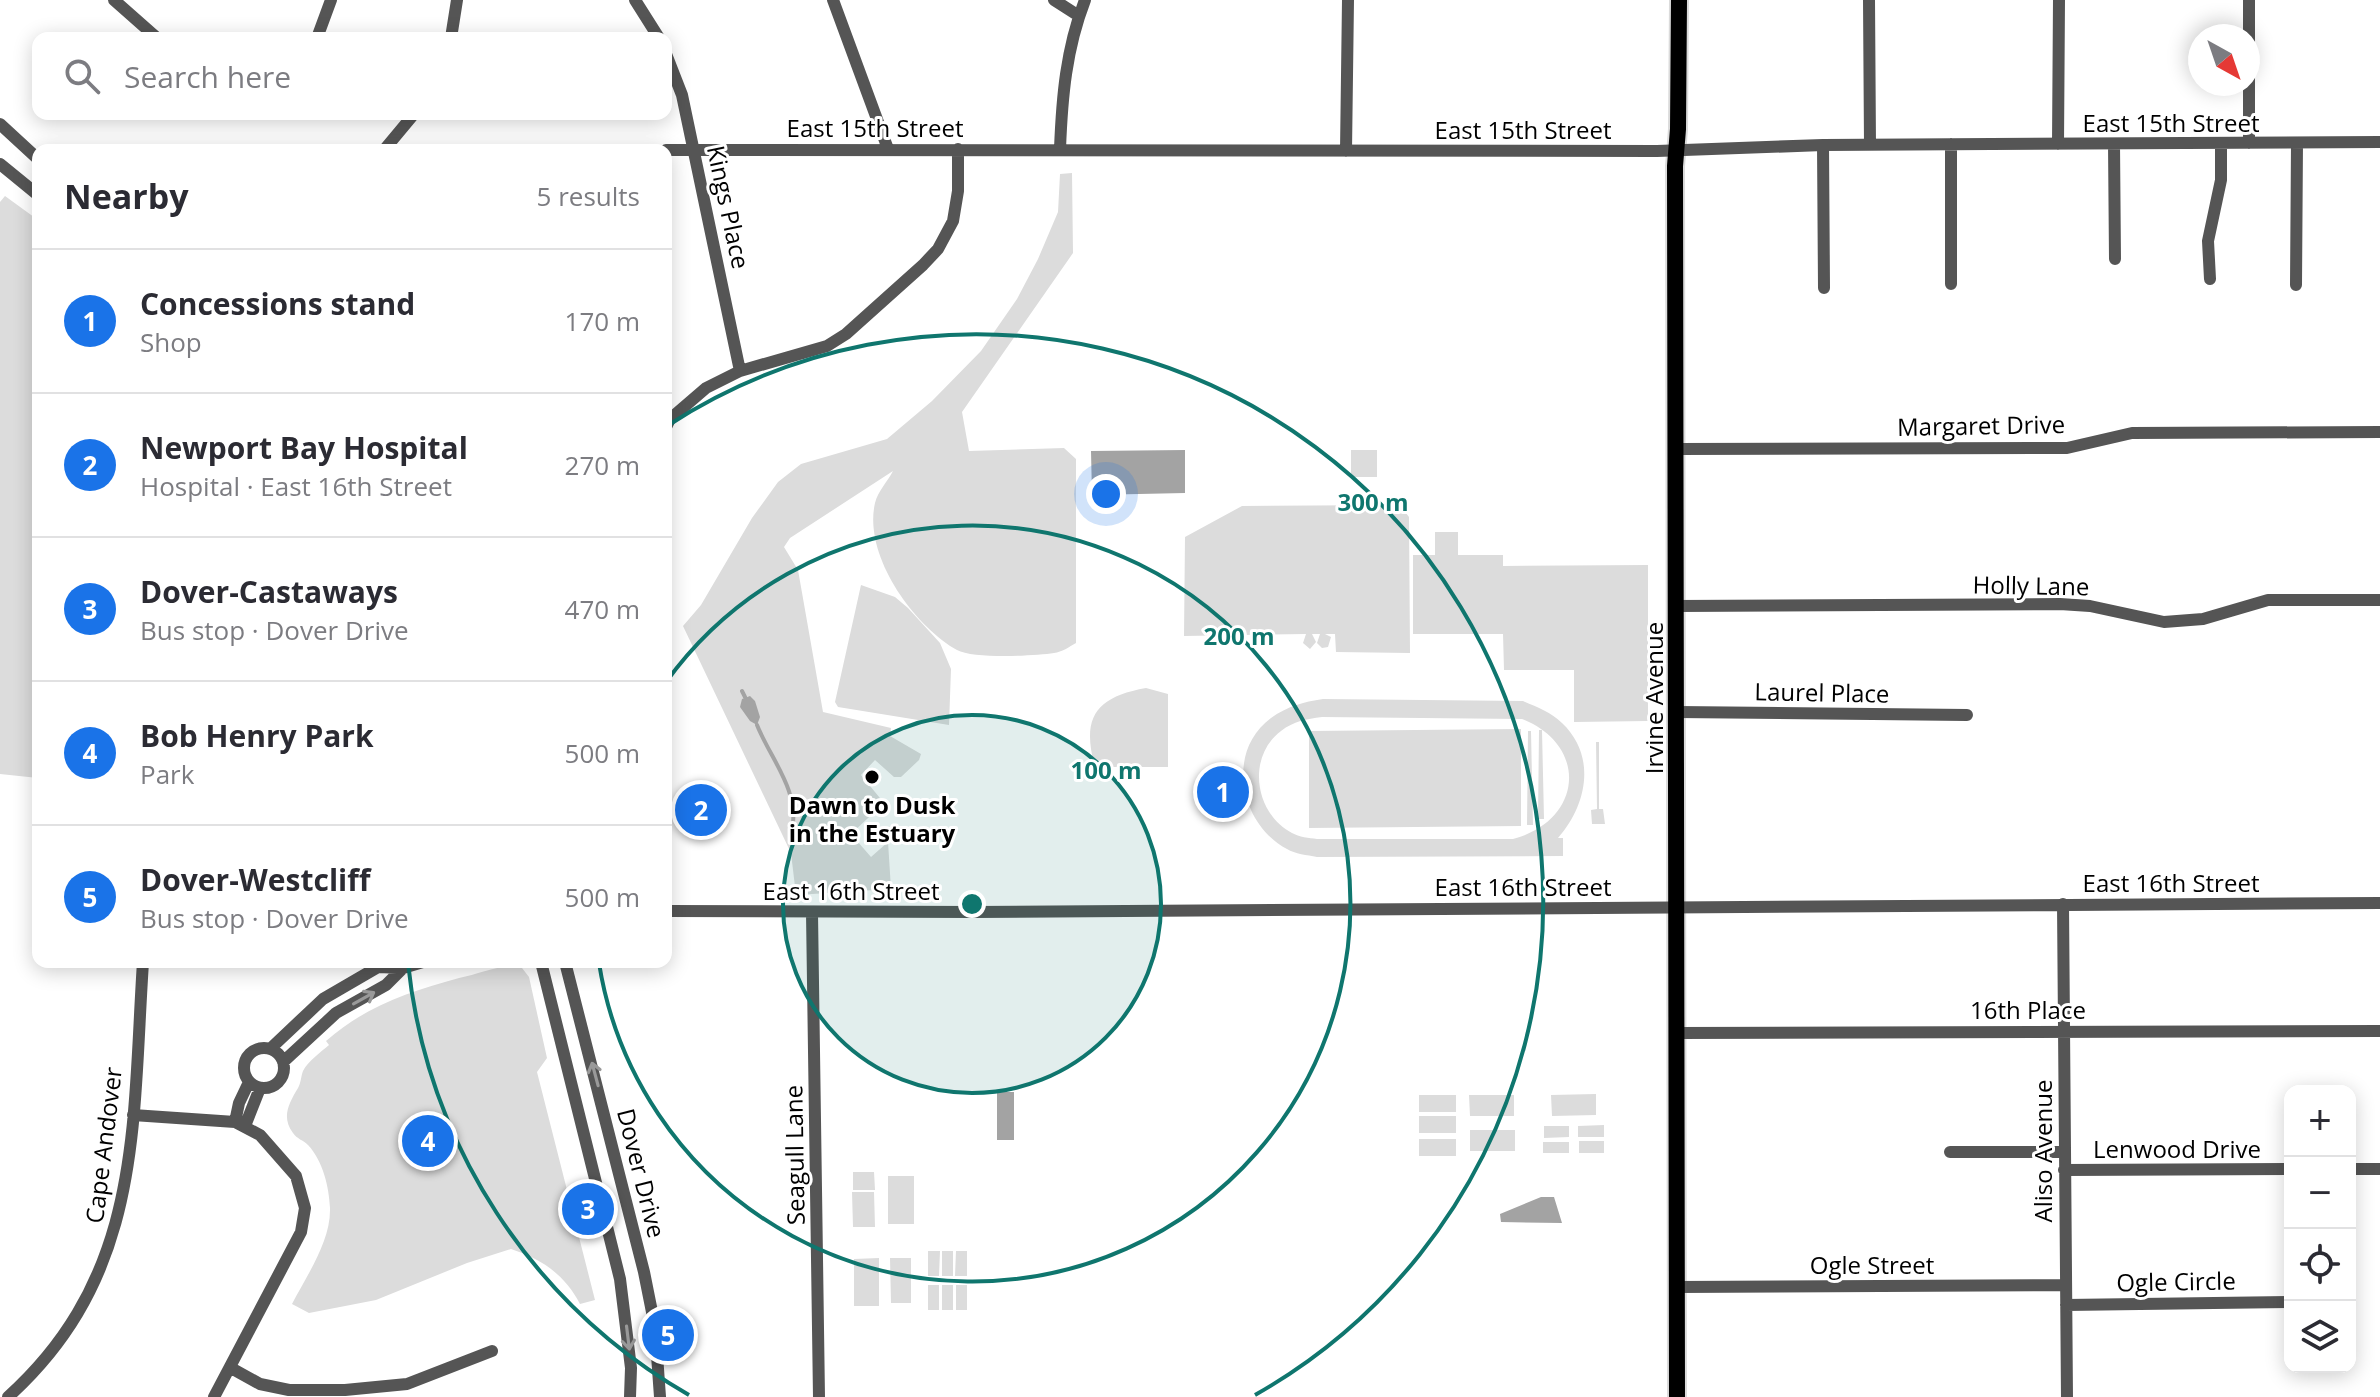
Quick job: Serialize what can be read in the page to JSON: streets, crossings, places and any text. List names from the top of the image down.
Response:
{
  "streets": {
    "main road": ["Irvine Avenue"],
    "street": [
      "East 15th Street",
      "Kings Place",
      "Margaret Drive",
      "Holly Lane",
      "Laurel Place",
      "East 16th Street",
      "16th Place",
      "Cape Andover",
      "Lenwood Drive",
      "Aliso Avenue",
      "Seagull Lane",
      "Dover Drive",
      "Ogle Street",
      "Ogle Circle"
    ]
  },
  "crossings": [
    ["East 15th Street", "Kings Place"],
    ["East 15th Street", "Irvine Avenue"],
    ["Margaret Drive", "Irvine Avenue"],
    ["Holly Lane", "Irvine Avenue"],
    ["Laurel Place", "Irvine Avenue"],
    ["Irvine Avenue", "East 16th Street"],
    ["Irvine Avenue", "16th Place"],
    ["Irvine Avenue", "Ogle Street"],
    ["East 16th Street", "Aliso Avenue"],
    ["East 16th Street", "Seagull Lane"],
    ["16th Place", "Aliso Avenue"],
    ["Lenwood Drive", "Aliso Avenue"],
    ["Aliso Avenue", "Ogle Street"],
    ["Aliso Avenue", "Ogle Circle"]
  ],
  "places": ["Dawn to Dusk in the Estuary"],
  "north": "bottom right",
  "page": {
    "search": "Search here",
    "heading": ["Nearby", "5 results"],
    "list": [
      {
        "mark": "1",
        "name": "Concessions stand",
        "note": "Shop",
        "value": "170 m"
      },
      {
        "mark": "2",
        "name": "Newport Bay Hospital",
        "note": "Hospital · East 16th Street",
        "value": "270 m"
      },
      {
        "mark": "3",
        "name": "Dover-Castaways",
        "note": "Bus stop · Dover Drive",
        "value": "470 m"
      },
      {
        "mark": "4",
        "name": "Bob Henry Park",
        "note": "Park",
        "value": "500 m"
      },
      {
        "mark": "5",
        "name": "Dover-Westcliff",
        "note": "Bus stop · Dover Drive",
        "value": "500 m"
      }
    ],
    "pins": [
      "1",
      "2",
      "4",
      "3",
      "5"
    ],
    "map_buttons": ["+", "−"]
  },
  "rings": ["300 m", "200 m", "100 m"]
}
